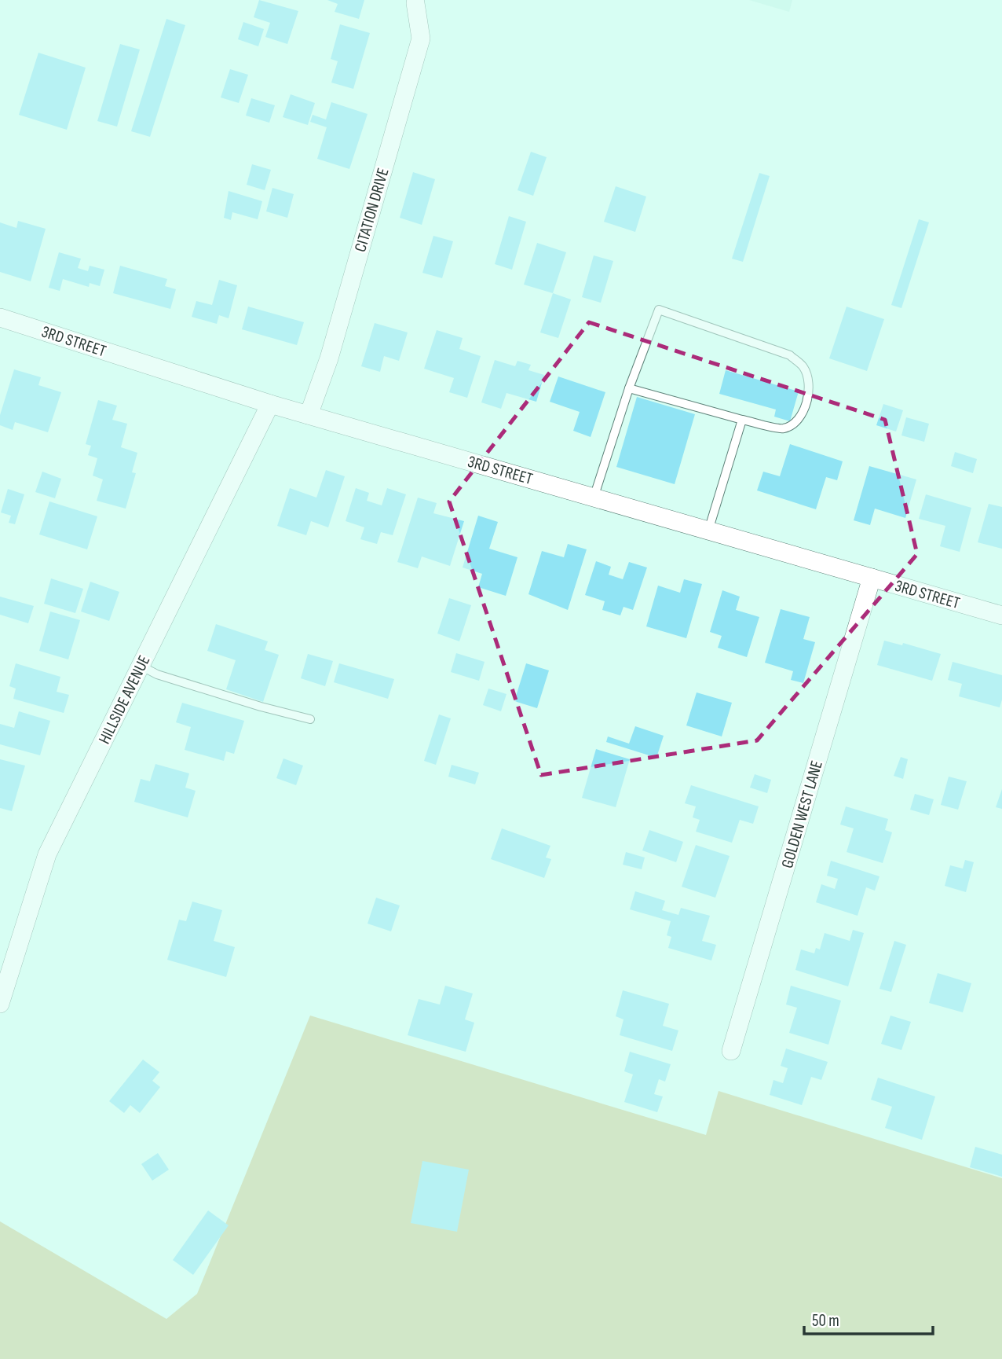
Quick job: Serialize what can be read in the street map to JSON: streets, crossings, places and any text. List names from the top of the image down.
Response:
{
  "streets": {
    "street": [
      "CITATION DRIVE",
      "3RD STREET",
      "HILLSIDE AVENUE",
      "GOLDEN WEST LANE"
    ]
  },
  "crossings": [
    ["CITATION DRIVE", "3RD STREET"],
    ["3RD STREET", "HILLSIDE AVENUE"],
    ["3RD STREET", "GOLDEN WEST LANE"]
  ],
  "scale_bar": "50 m"
}
